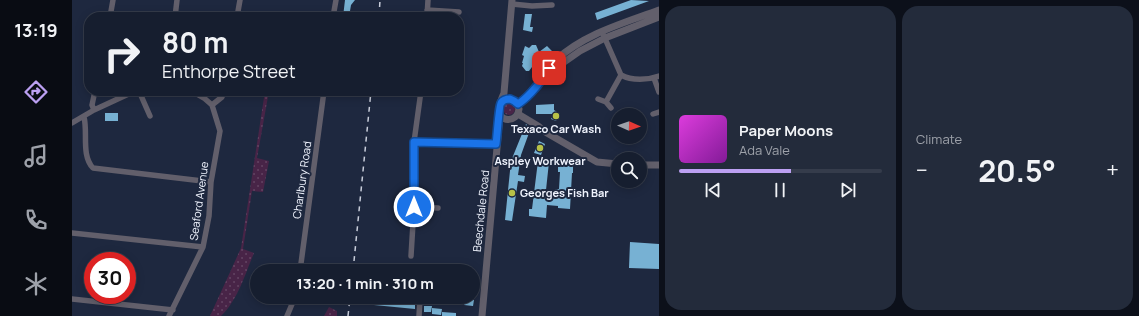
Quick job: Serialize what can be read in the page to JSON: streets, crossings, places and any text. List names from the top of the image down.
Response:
{
  "streets": {
    "street": ["Charlbury Road", "Seaford Avenue", "Beechdale Road"]
  },
  "places": ["Texaco Car Wash", "Aspley Workwear", "Georges Fish Bar"],
  "north": "right",
  "page": {
    "tabs": "13:19",
    "tile": "Climate",
    "turn": ["80 m", "Enthorpe Street"],
    "song": ["Paper Moons", "Ada Vale"],
    "heat": ["−", "20.5°", "+"],
    "limit": "30",
    "trip": "13:20 · 1 min · 310 m"
  }
}
